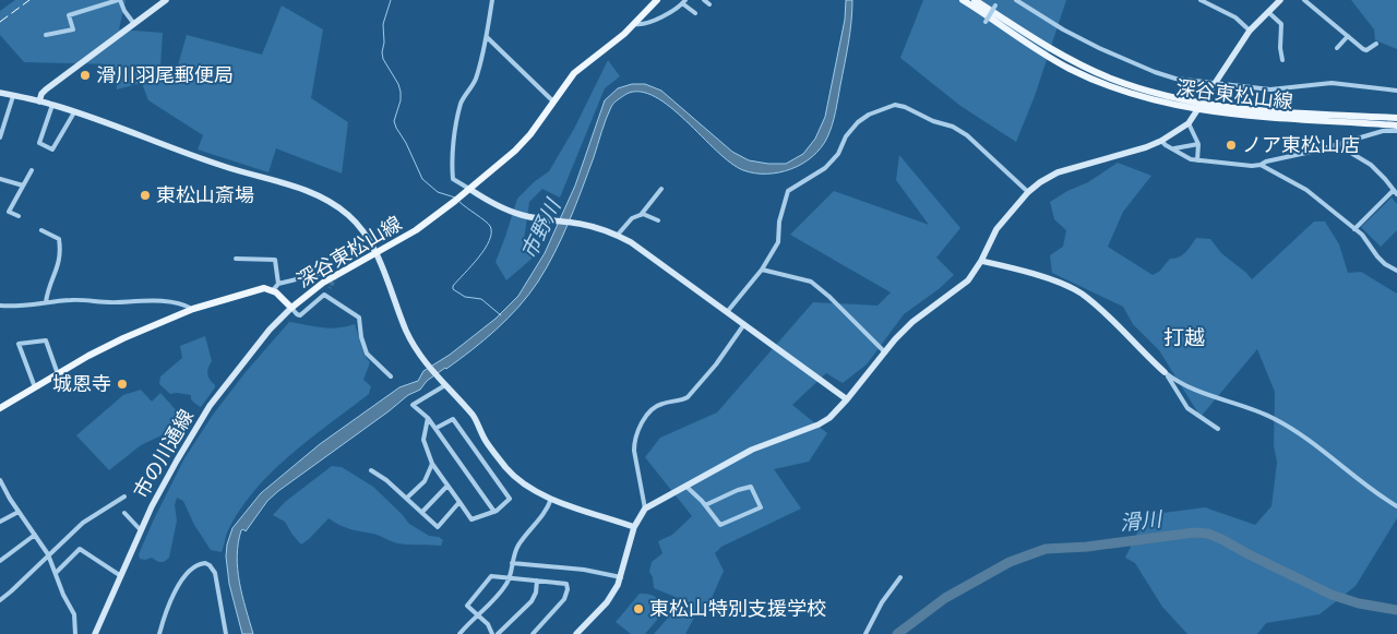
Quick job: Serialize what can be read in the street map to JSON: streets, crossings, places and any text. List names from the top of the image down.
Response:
{
  "streets": {
    "main road": ["深谷東松山線"],
    "street": ["市の川通線"]
  },
  "crossings": [
    ["深谷東松山線", "市の川通線"]
  ],
  "districts": ["打越"],
  "water": ["市野川", "滑川"],
  "places": [
    "滑川羽尾郵便局",
    "ノア東松山店",
    "東松山斎場",
    "城恩寺",
    "東松山特別支援学校"
  ]
}
